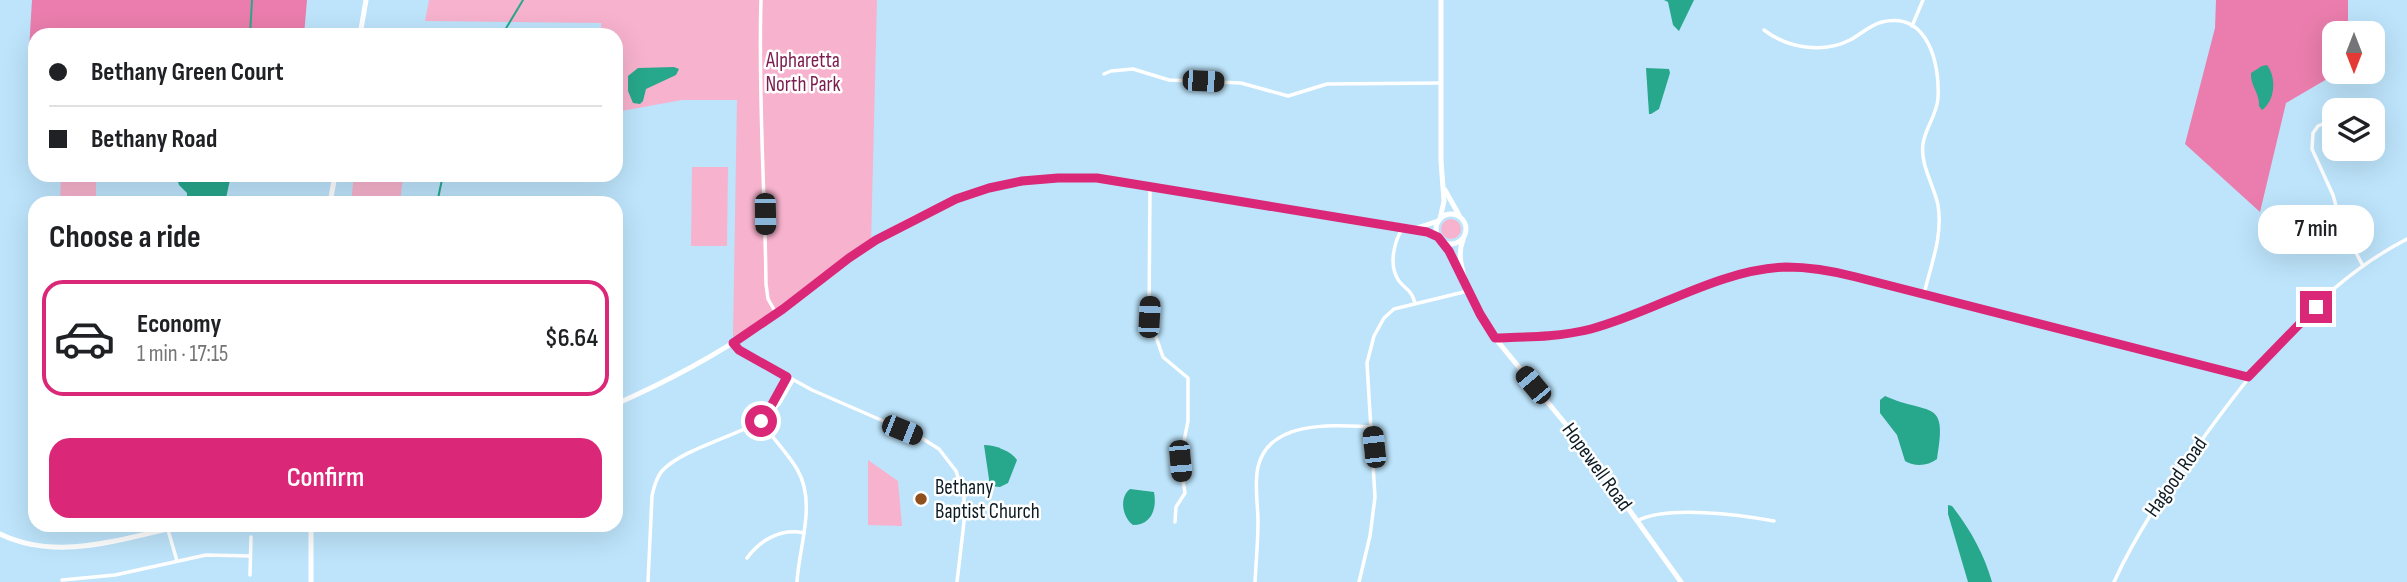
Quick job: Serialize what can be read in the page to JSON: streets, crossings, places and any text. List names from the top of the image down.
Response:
{
  "streets": {
    "street": ["Hopewell Road", "Hagood Road"]
  },
  "parks": ["Alpharetta North Park"],
  "places": ["Bethany Baptist Church"],
  "north": "bottom",
  "page": {
    "banner": ["Bethany Green Court", "Bethany Road"],
    "heading": "Choose a ride",
    "bubble": "7 min",
    "list": [
      {
        "name": "Economy",
        "note": "1 min · 17:15",
        "value": "$6.64"
      }
    ],
    "buttons": "Confirm"
  }
}
